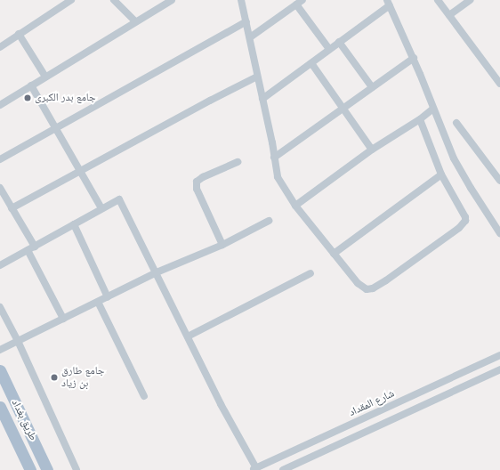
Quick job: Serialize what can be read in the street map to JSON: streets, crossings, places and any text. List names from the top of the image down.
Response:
{
  "streets": {
    "main road": ["طريق بغداد"],
    "street": ["شارع المقداد"]
  },
  "places": ["جامع بدر الكبرى", "جامع طارق بن زياد"]
}
